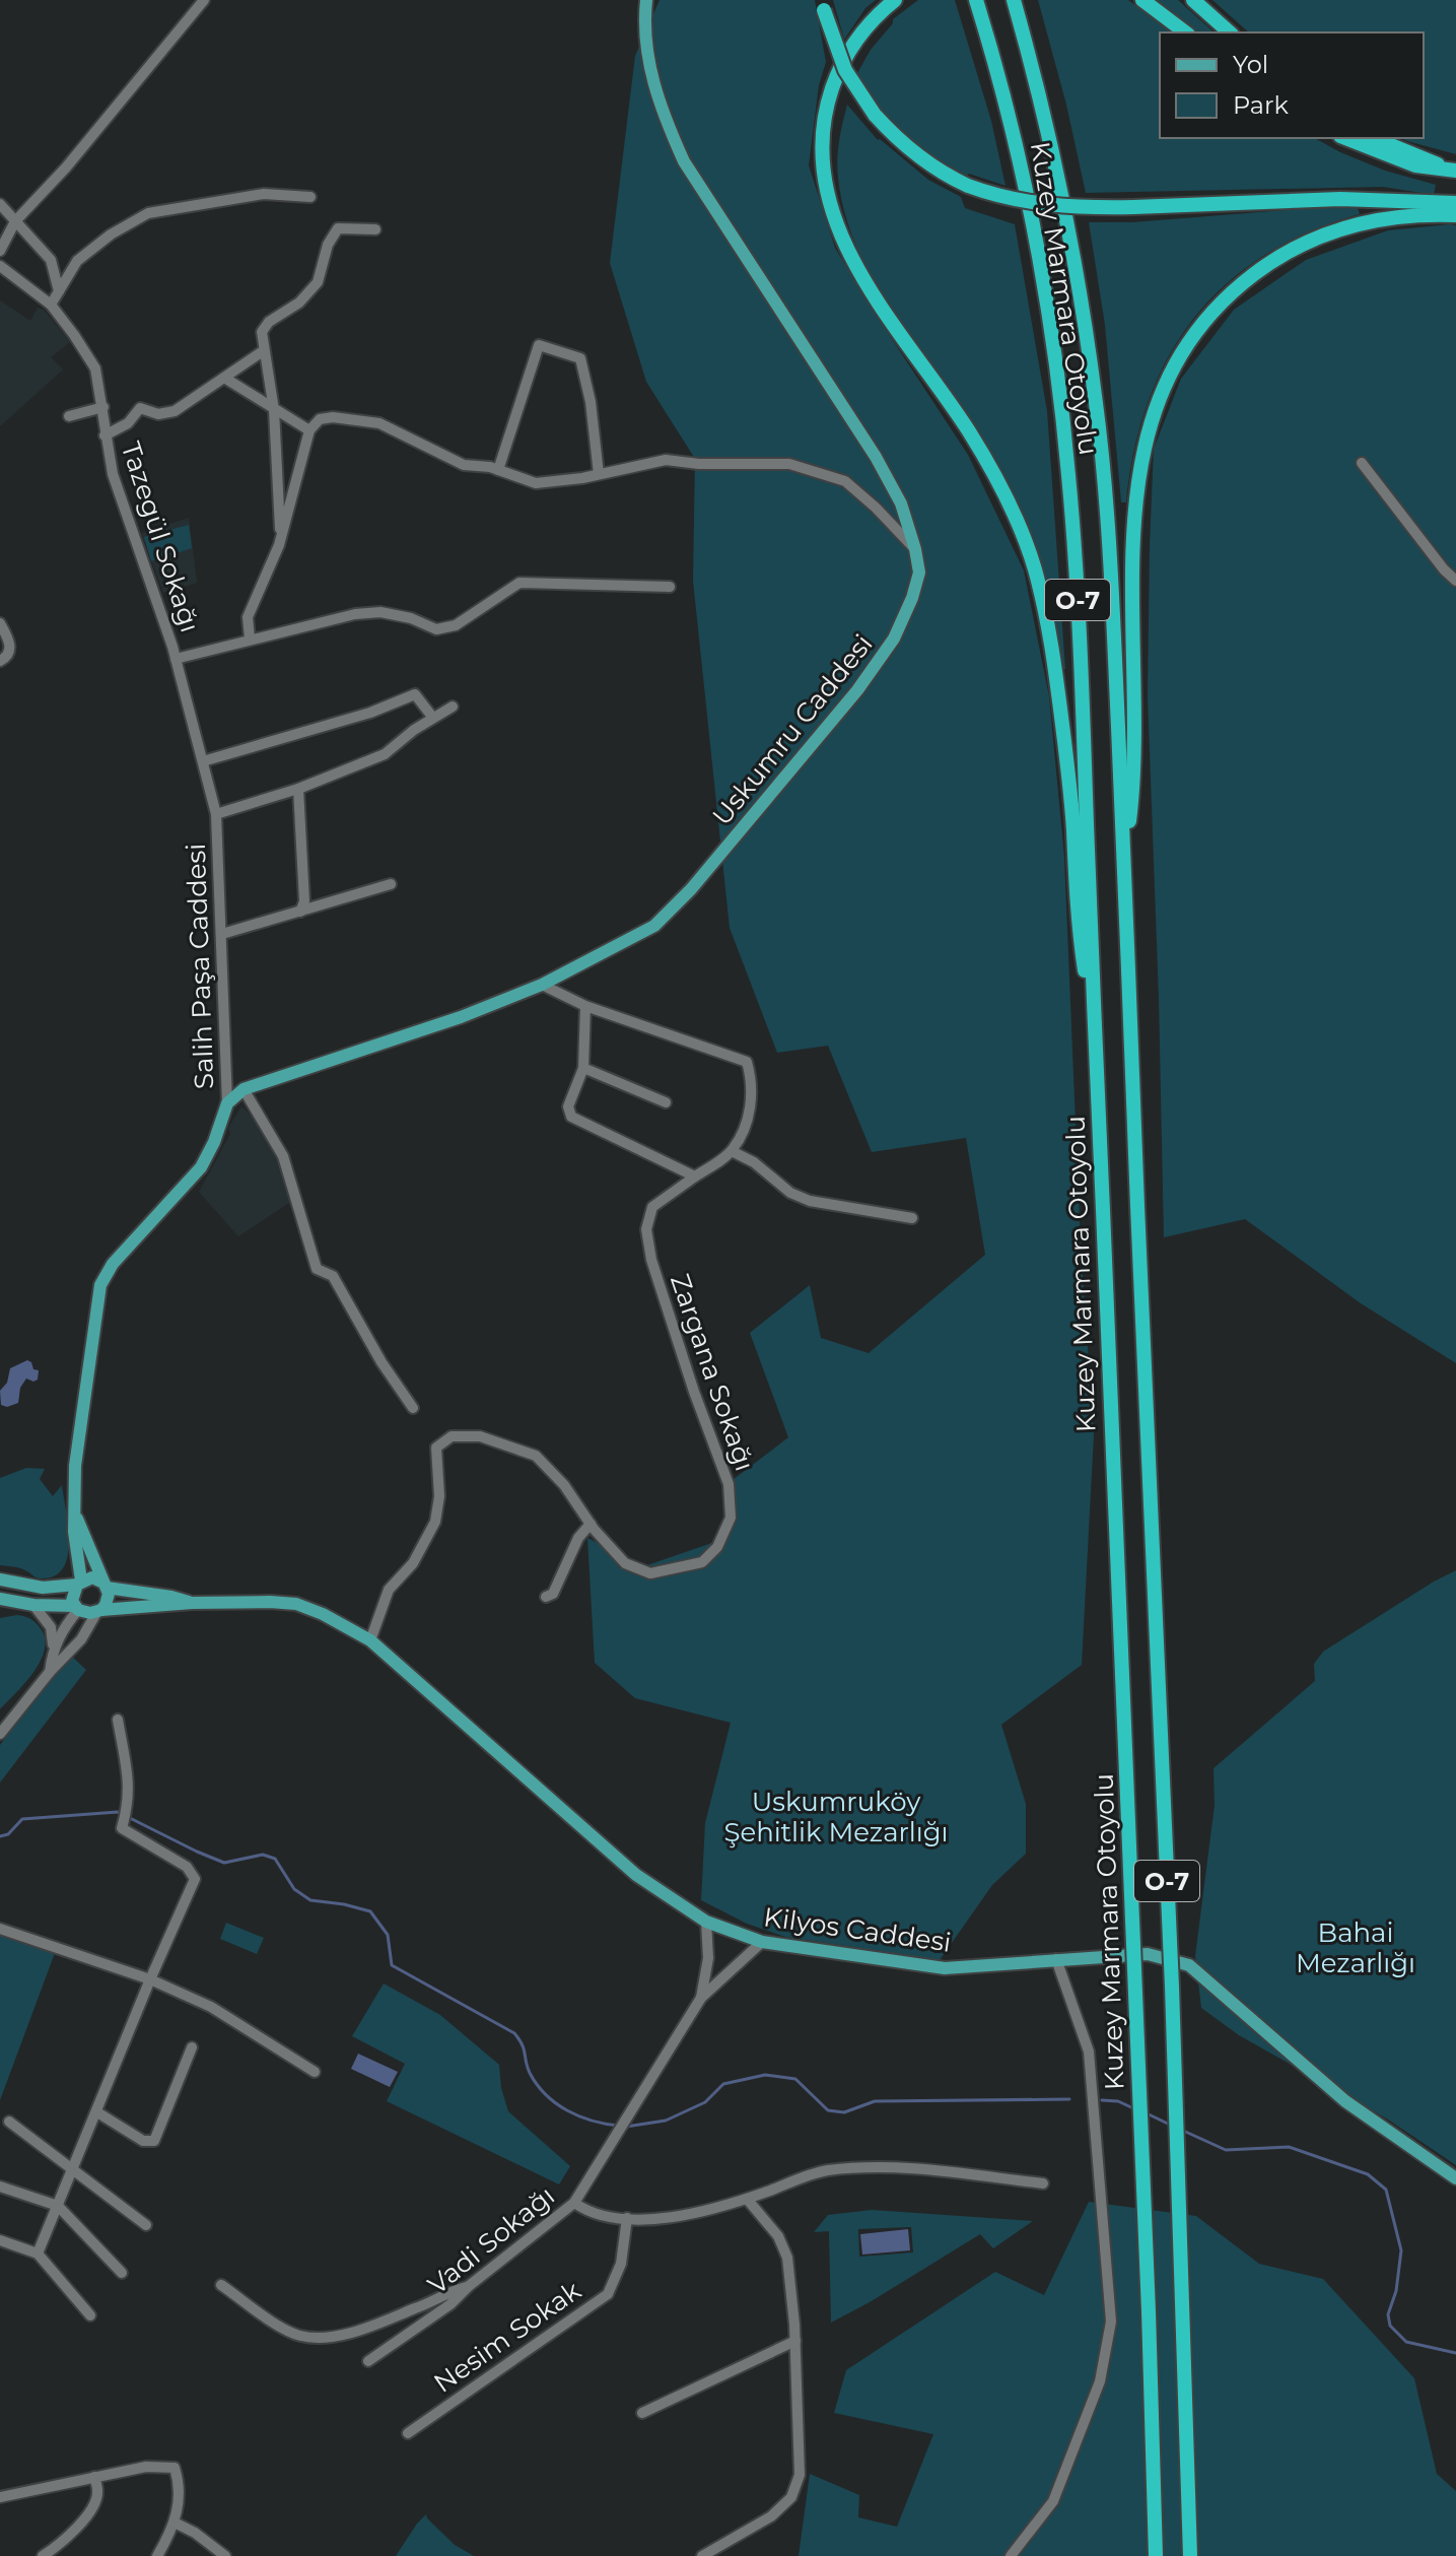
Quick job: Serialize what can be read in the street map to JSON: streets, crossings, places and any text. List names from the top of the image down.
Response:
{
  "streets": {
    "highway": ["Kuzey Marmara Otoyolu", "O-7"],
    "main road": ["Uskumru Caddesi", "Salih Paşa Caddesi", "Kilyos Caddesi"],
    "street": [
      "Tazegül Sokağı",
      "Zargana Sokağı",
      "Vadi Sokağı",
      "Nesim Sokak"
    ]
  },
  "crossings": [
    ["Tazegül Sokağı", "Salih Paşa Caddesi"],
    ["Uskumru Caddesi", "Salih Paşa Caddesi"],
    ["Zargana Sokağı", "Kilyos Caddesi"]
  ],
  "parks": ["Uskumruköy Şehitlik Mezarlığı", "Bahai Mezarlığı"],
  "legend": ["Yol", "Park"]
}
